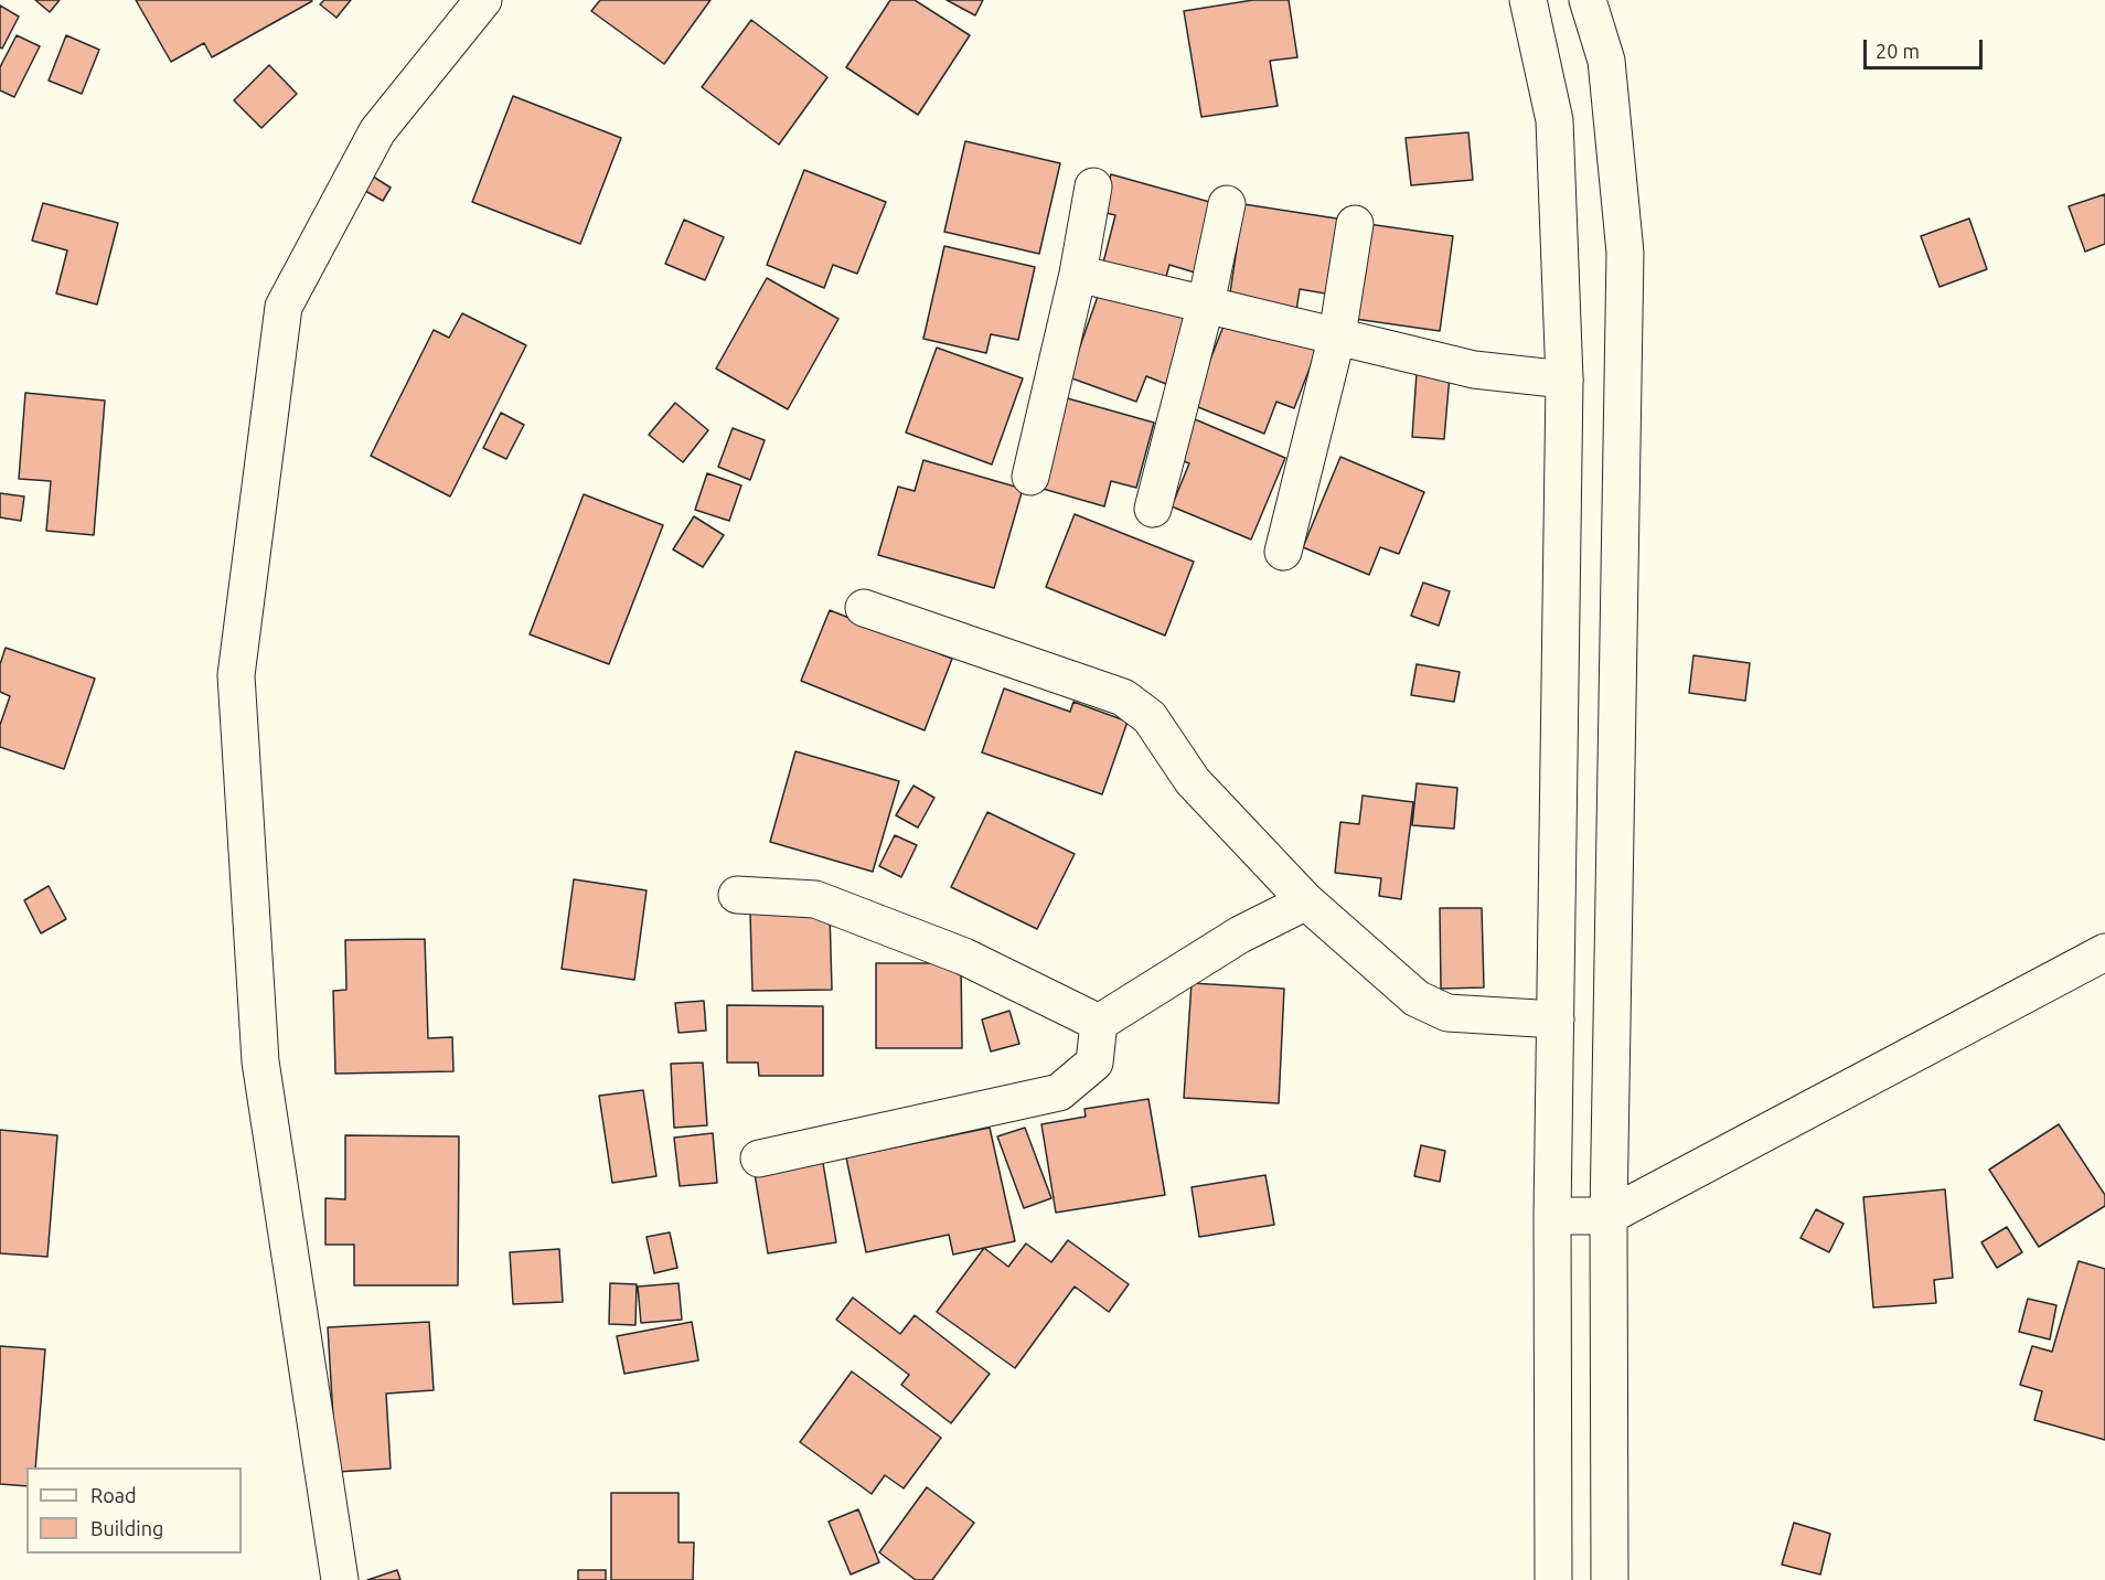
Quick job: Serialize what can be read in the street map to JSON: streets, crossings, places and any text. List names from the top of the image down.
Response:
{
  "legend": ["Road", "Building"],
  "scale_bar": "20 m"
}
